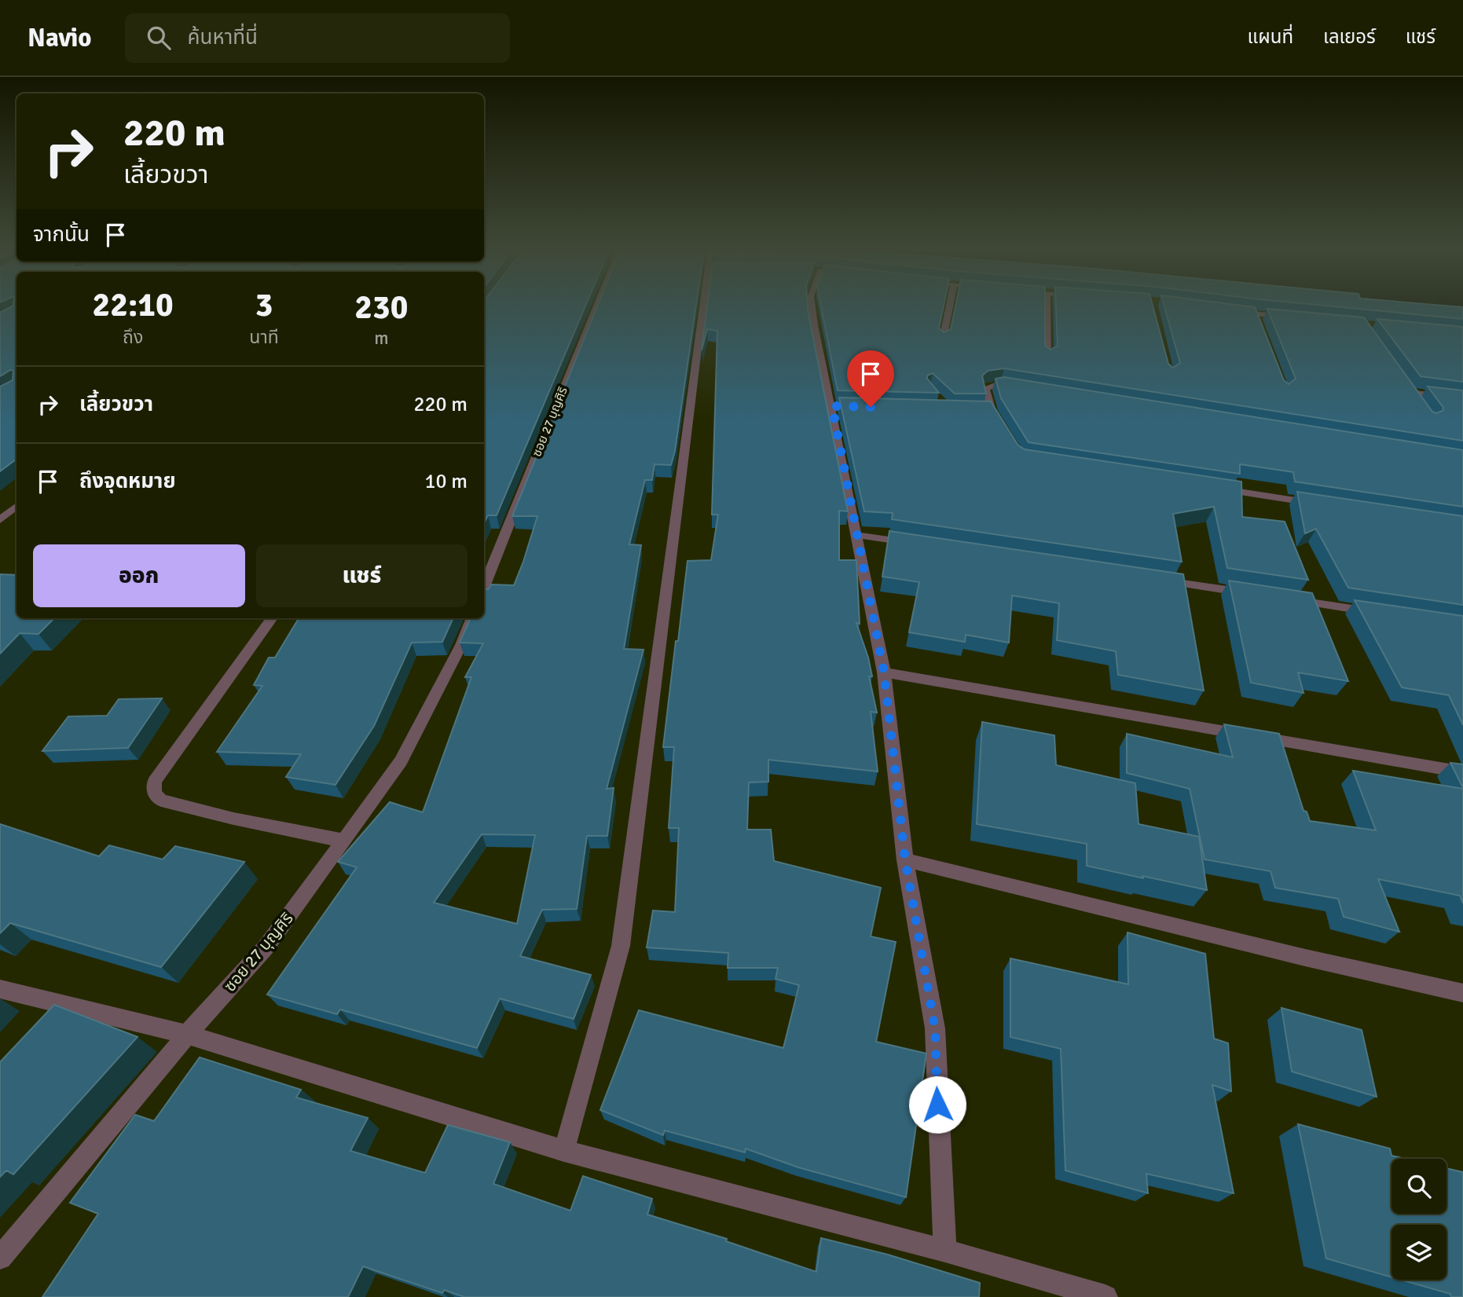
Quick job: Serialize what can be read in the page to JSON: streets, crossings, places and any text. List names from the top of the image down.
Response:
{
  "streets": {
    "street": ["ซอย 27 บุญศิริ"]
  },
  "page": {
    "header": "Navio",
    "search": "ค้นหาที่นี่",
    "nav": ["แผนที่", "เลเยอร์", "แชร์"],
    "turn": ["220 m", "เลี้ยวขวา"],
    "then": "จากนั้น",
    "eta": [
      "22:10",
      "ถึง",
      "3",
      "นาที",
      "230",
      "m"
    ],
    "list": [
      {
        "name": "เลี้ยวขวา",
        "value": "220 m"
      },
      {
        "name": "ถึงจุดหมาย",
        "value": "10 m"
      }
    ],
    "buttons": ["ออก", "แชร์"]
  }
}
